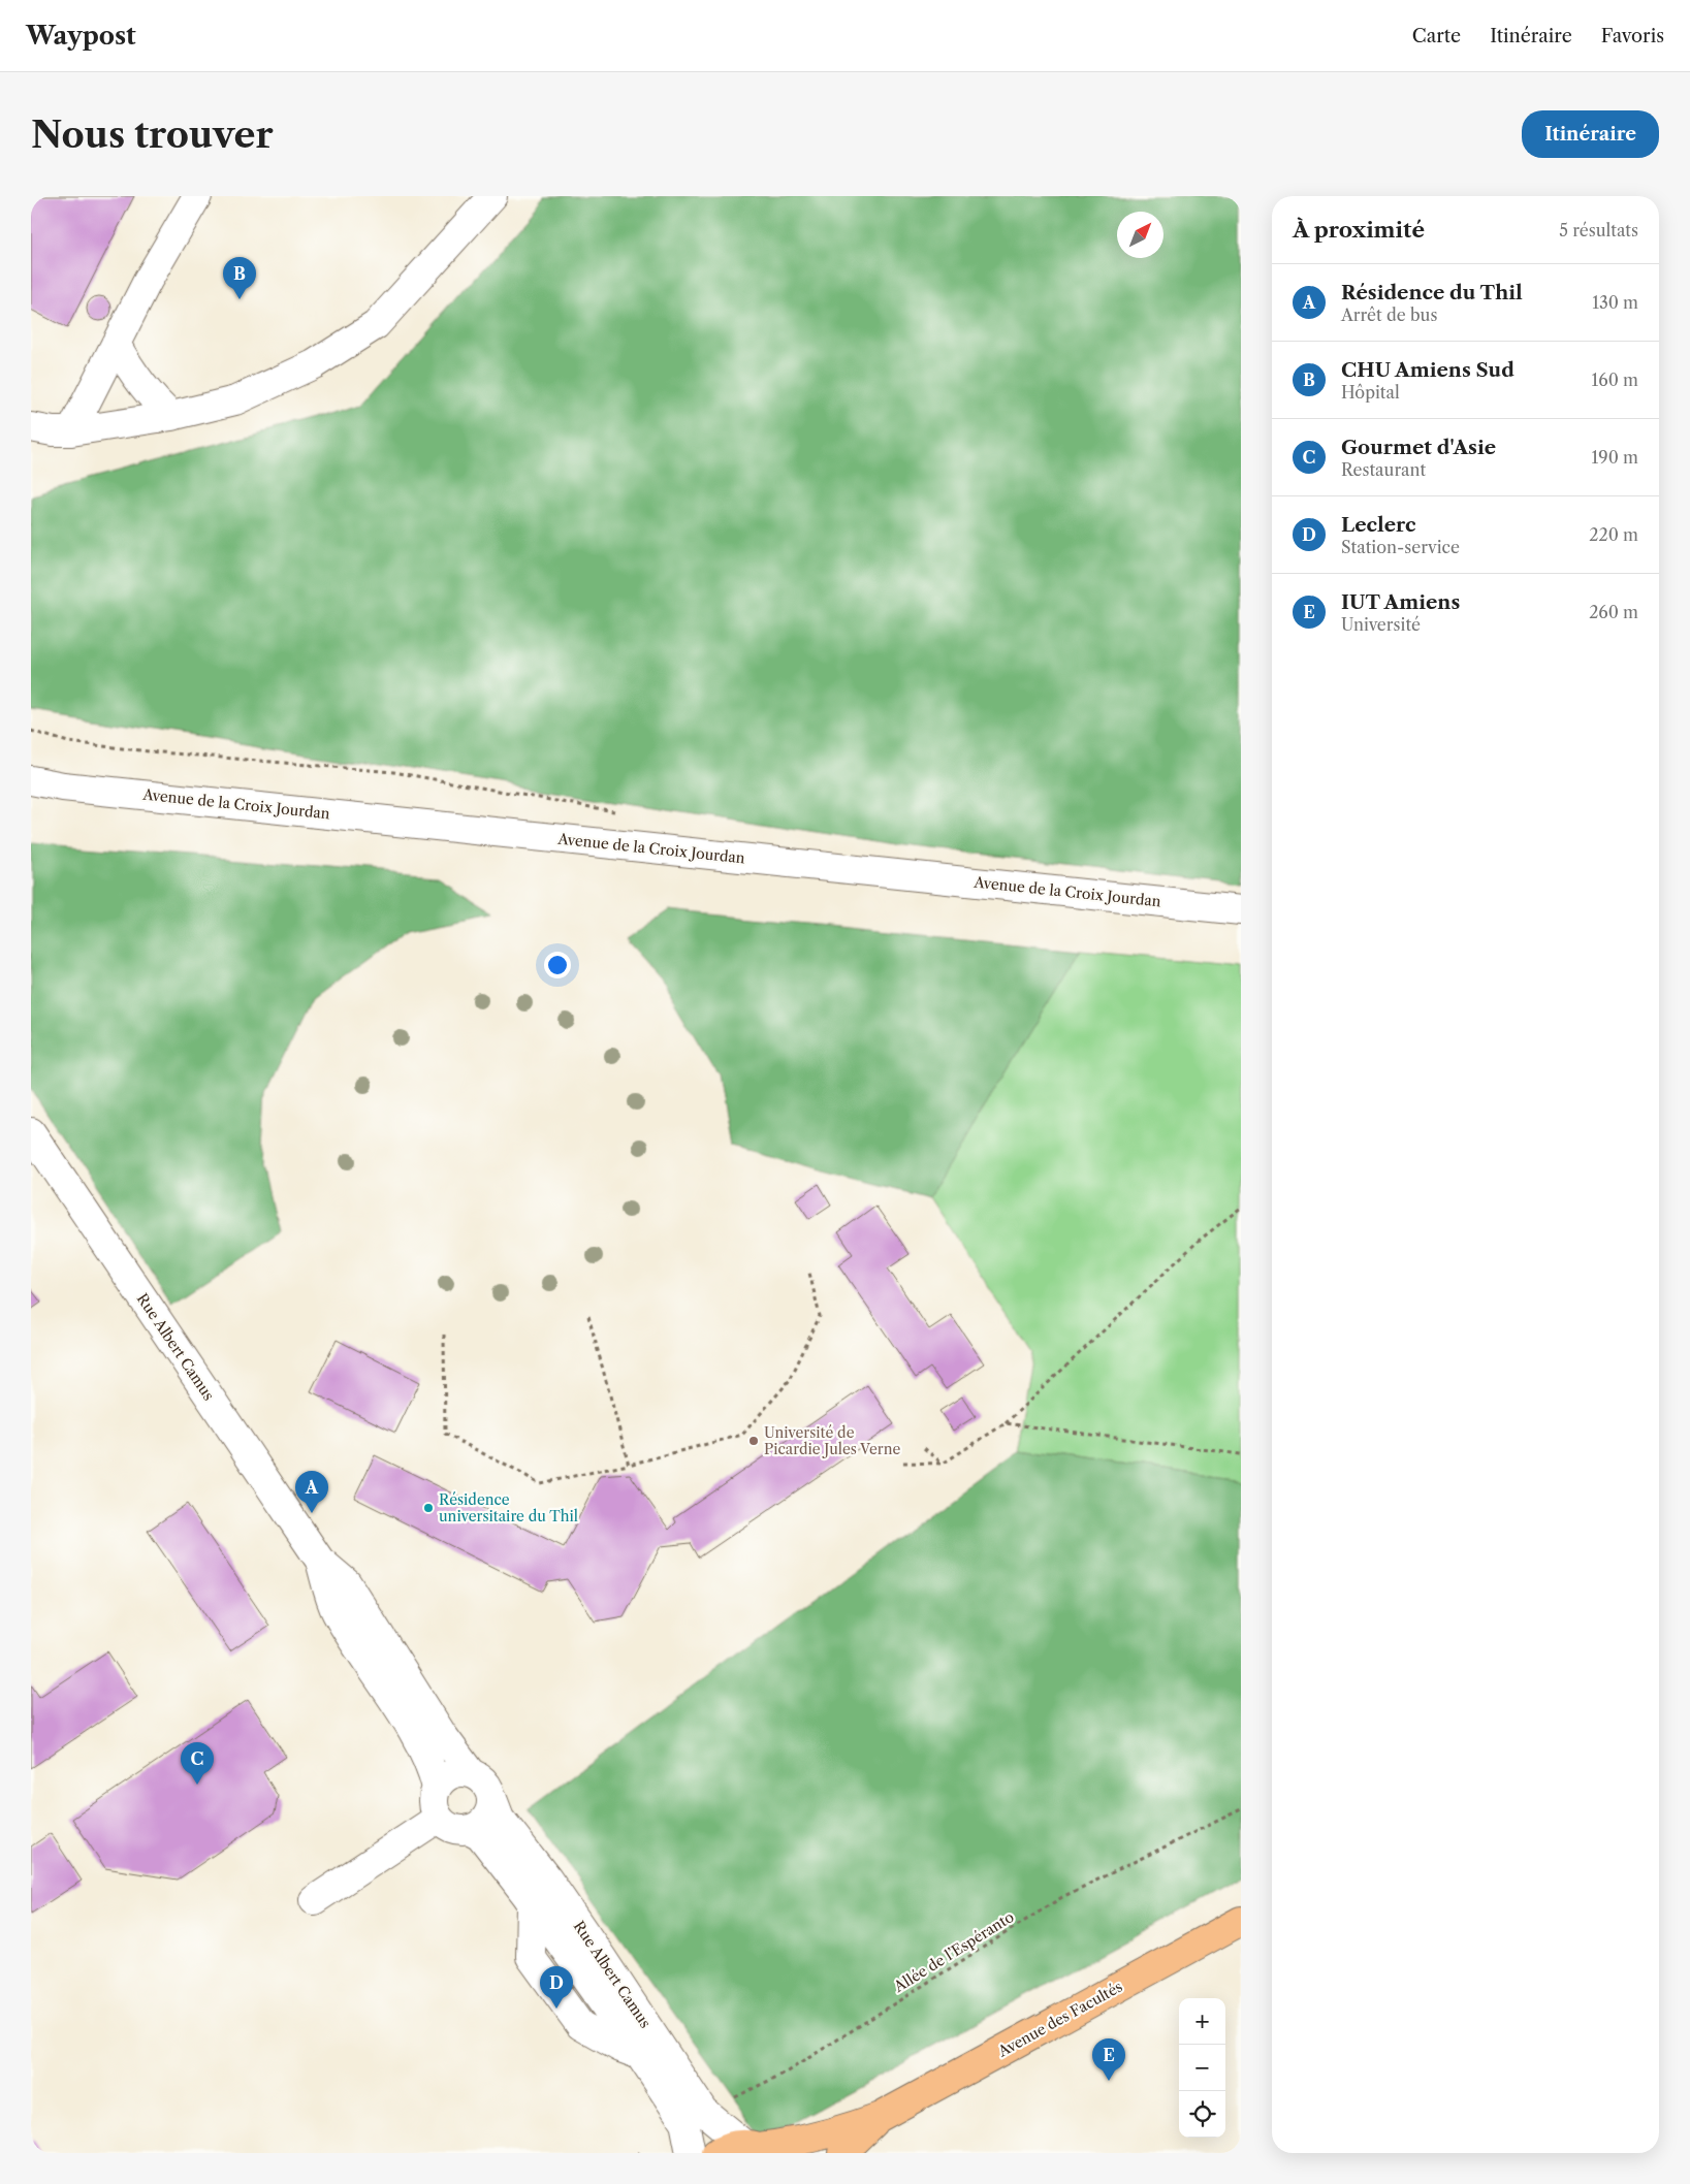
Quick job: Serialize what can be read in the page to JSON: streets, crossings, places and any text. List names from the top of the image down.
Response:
{
  "streets": {
    "main road": ["Avenue des Facultés"],
    "street": ["Avenue de la Croix Jourdan", "Rue Albert Camus"],
    "path": ["Allée de l’Espéranto"]
  },
  "crossings": [
    ["Rue Albert Camus", "Allée de l’Espéranto"],
    ["Rue Albert Camus", "Avenue des Facultés"]
  ],
  "places": ["Université de Picardie Jules Verne", "Résidence universitaire du Thil"],
  "north": "top right",
  "page": {
    "header": "Waypost",
    "nav": ["Carte", "Itinéraire", "Favoris"],
    "buttons": "Itinéraire",
    "title": "Nous trouver",
    "heading": ["À proximité", "5 résultats"],
    "pins": [
      "B",
      "A",
      "C",
      "D",
      "E"
    ],
    "list": [
      {
        "mark": "A",
        "name": "Résidence du Thil",
        "note": "Arrêt de bus",
        "value": "130 m"
      },
      {
        "mark": "B",
        "name": "CHU Amiens Sud",
        "note": "Hôpital",
        "value": "160 m"
      },
      {
        "mark": "C",
        "name": "Gourmet d'Asie",
        "note": "Restaurant",
        "value": "190 m"
      },
      {
        "mark": "D",
        "name": "Leclerc",
        "note": "Station-service",
        "value": "220 m"
      },
      {
        "mark": "E",
        "name": "IUT Amiens",
        "note": "Université",
        "value": "260 m"
      }
    ],
    "map_buttons": ["+", "−"]
  }
}
